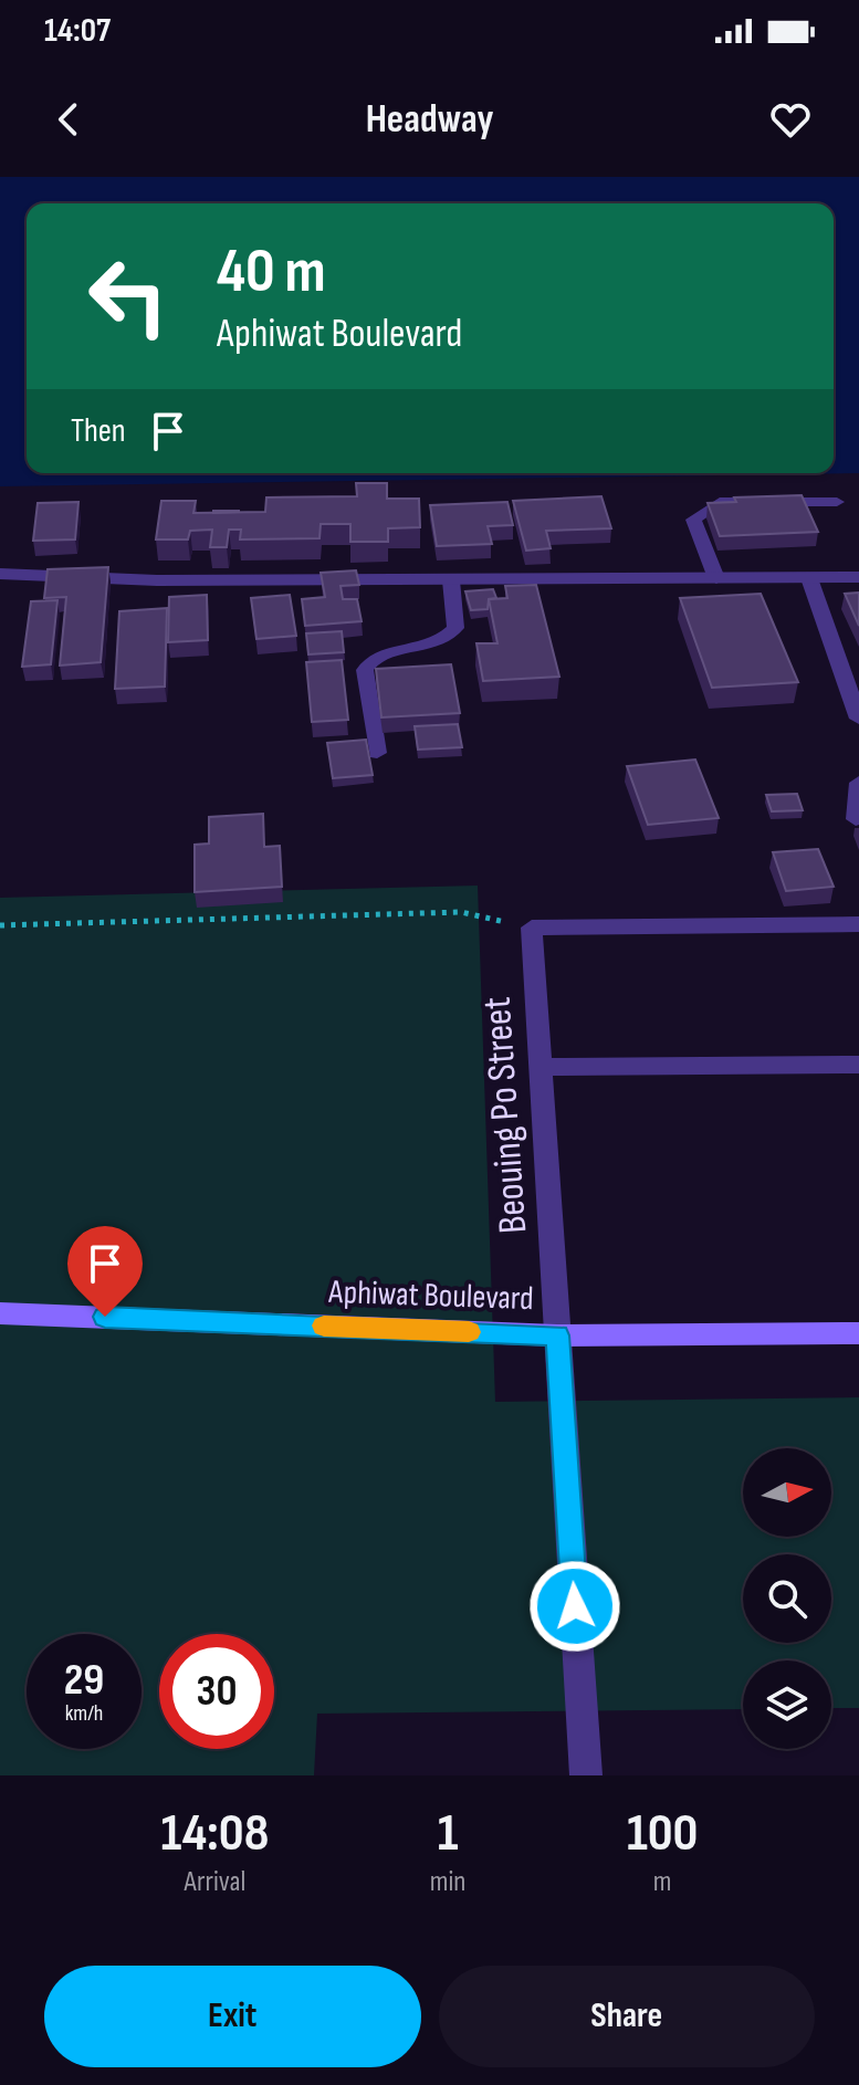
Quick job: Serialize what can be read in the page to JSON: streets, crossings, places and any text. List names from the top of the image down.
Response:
{
  "streets": {
    "street": ["Beouing Po Street", "Aphiwat Boulevard"]
  },
  "crossings": [
    ["Beouing Po Street", "Aphiwat Boulevard"]
  ],
  "north": "right",
  "page": {
    "status": "14:07",
    "header": "Headway",
    "turn": ["40 m", "Aphiwat Boulevard"],
    "then": "Then",
    "speed": "29 km/h",
    "limit": "30",
    "eta": [
      "14:08",
      "Arrival",
      "1",
      "min",
      "100",
      "m"
    ],
    "buttons": ["Exit", "Share"]
  }
}
